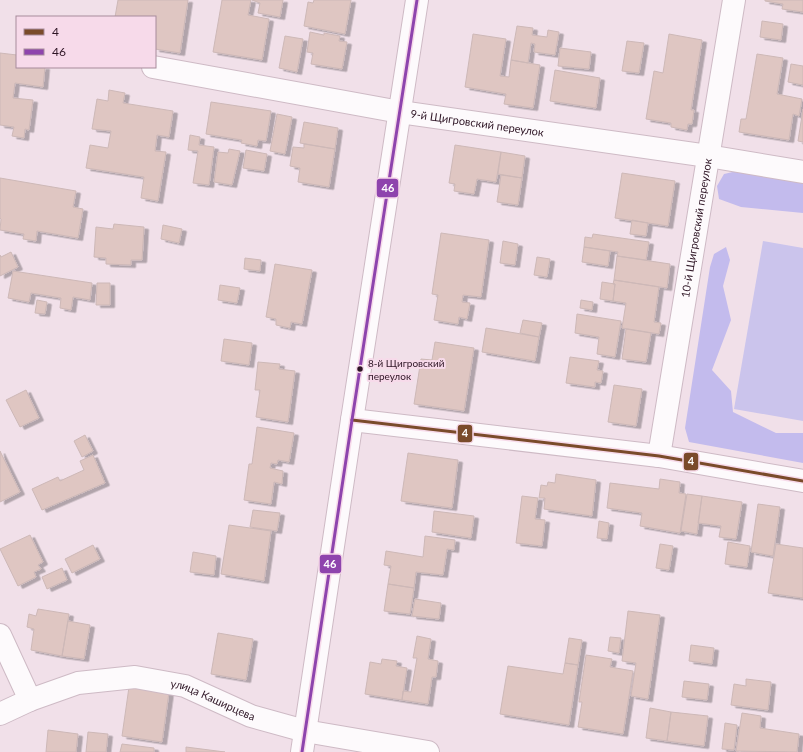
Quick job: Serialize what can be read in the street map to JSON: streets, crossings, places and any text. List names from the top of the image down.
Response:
{
  "streets": {
    "street": ["9-й Щигровский переулок", "10-й Щигровский переулок", "улица Каширцева"]
  },
  "crossings": [
    ["9-й Щигровский переулок", "10-й Щигровский переулок"]
  ],
  "places": ["8-й Щигровский переулок"],
  "lines": ["transit line 46", "transit line 4"],
  "legend": ["4", "46"]
}
